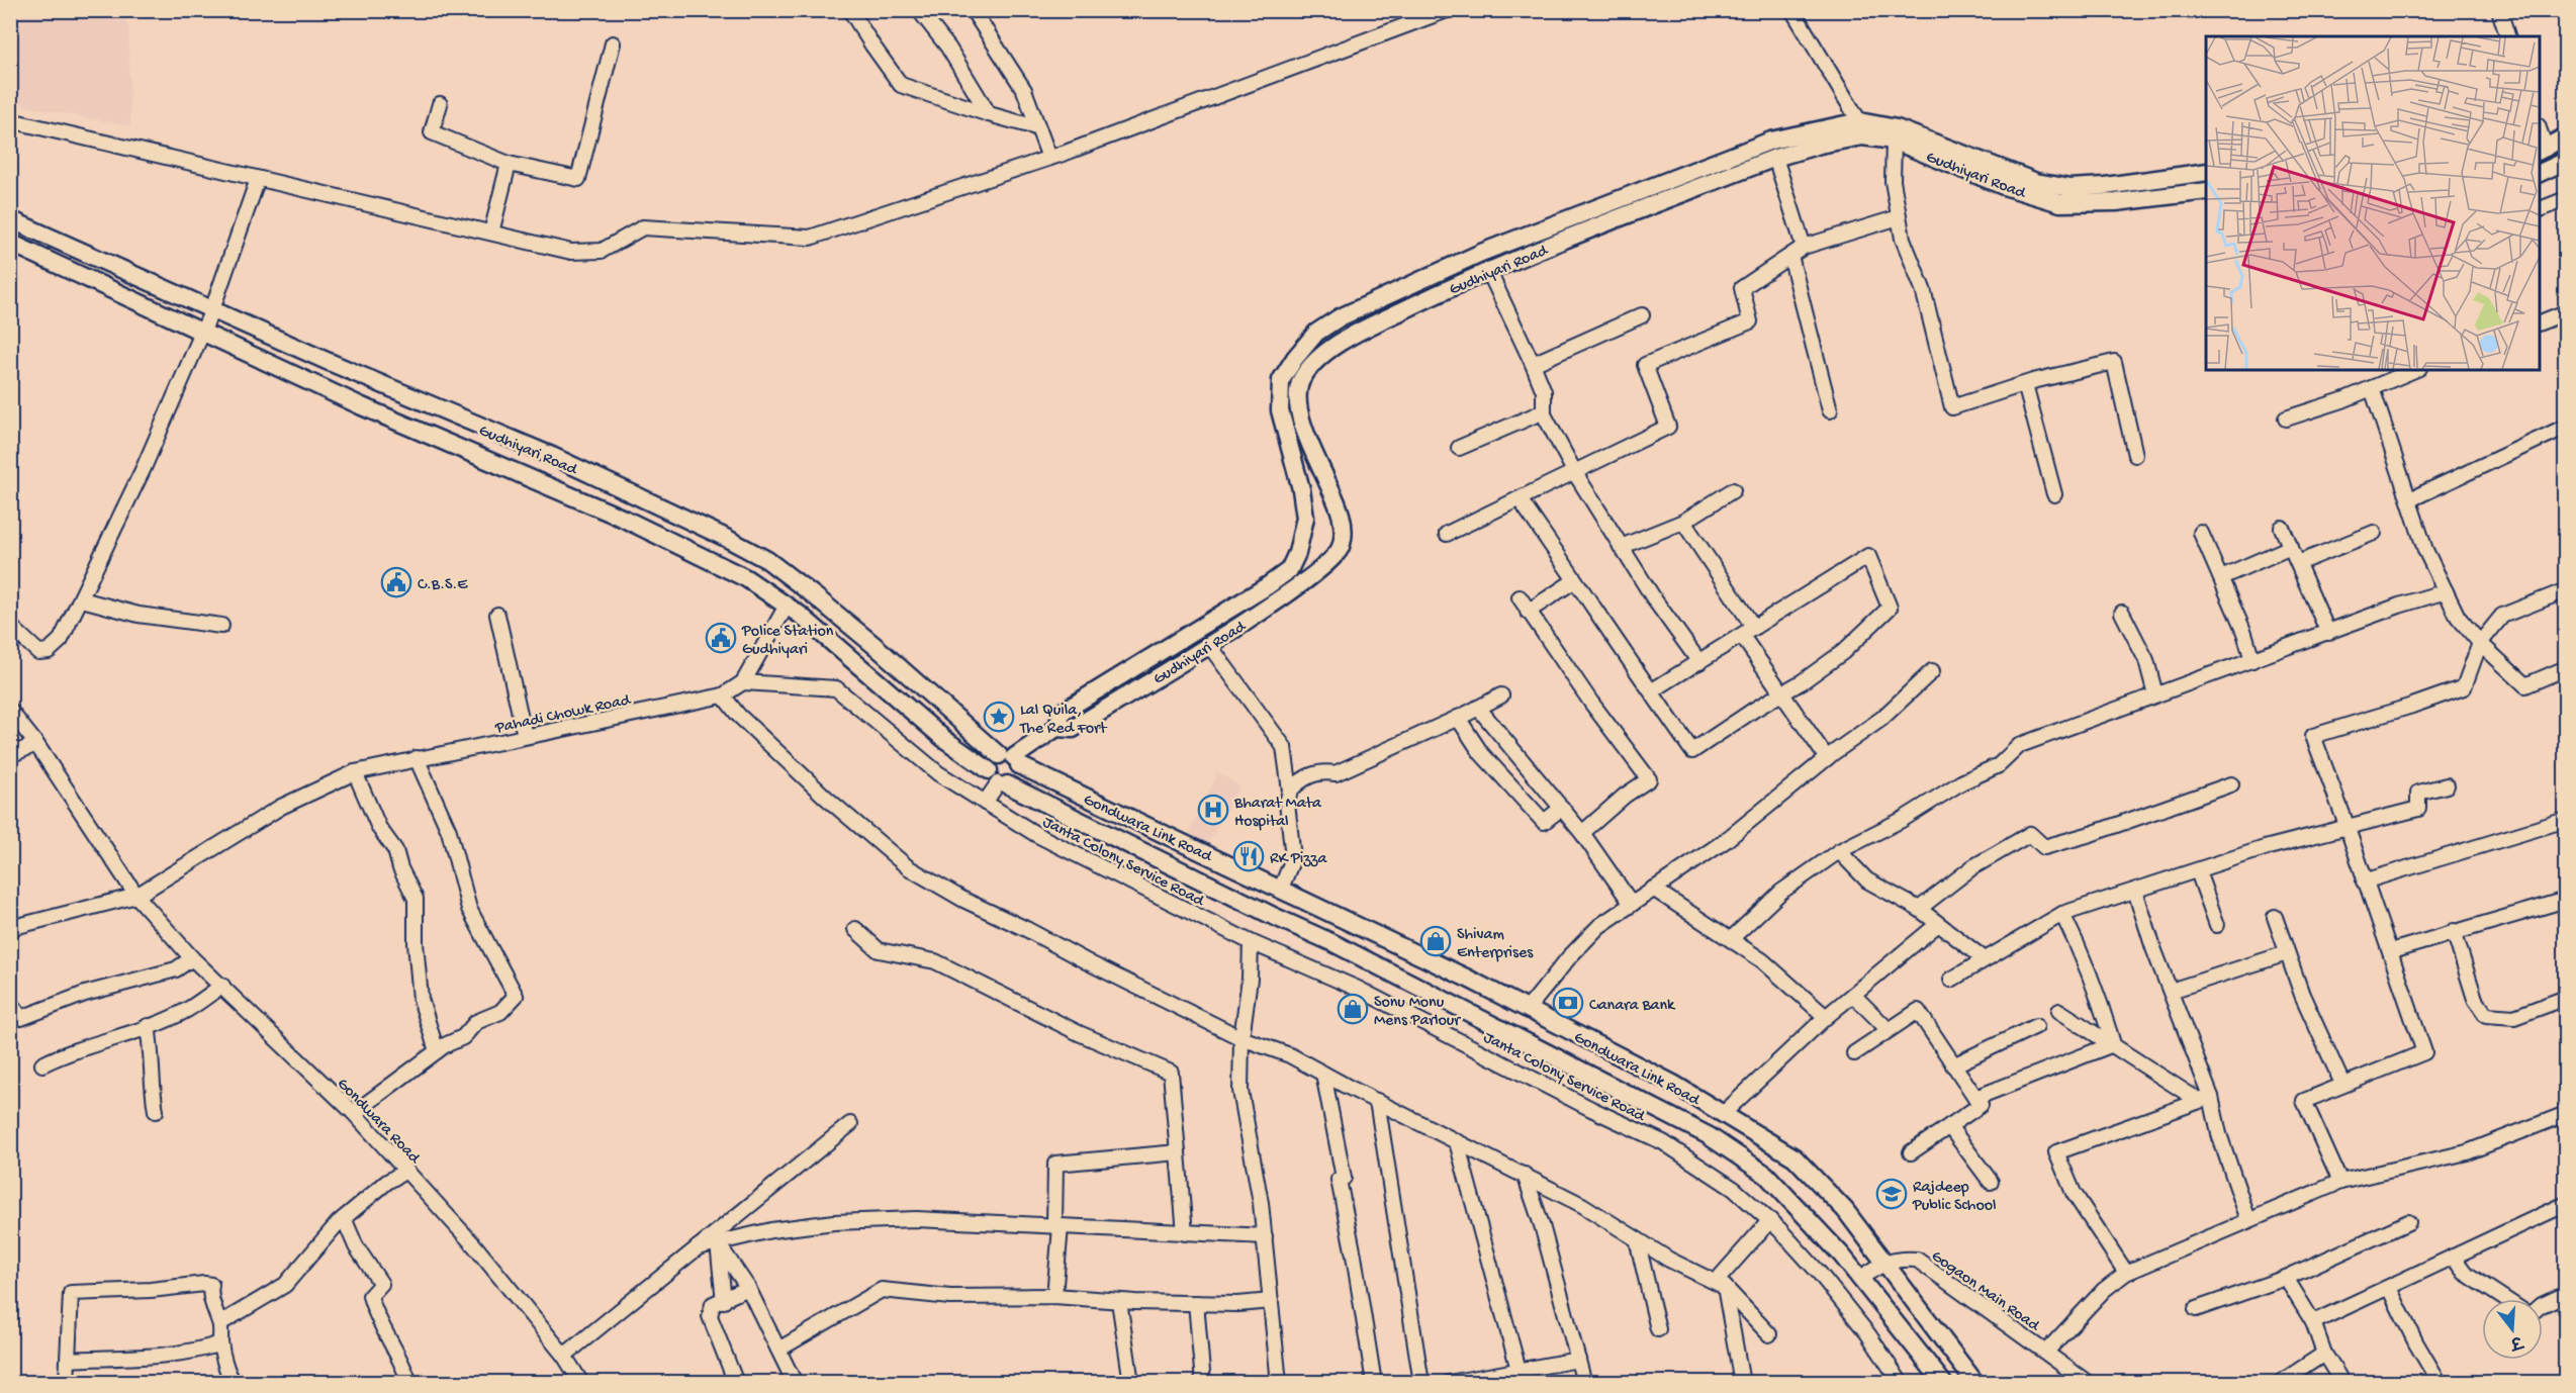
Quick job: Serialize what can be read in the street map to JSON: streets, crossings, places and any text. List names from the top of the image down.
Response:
{
  "streets": {
    "street": [
      "Gudhiyari Road",
      "Pahadi Chowk Road",
      "Gondwara Link Road",
      "Janta Colony Service Road",
      "Gondwara Road",
      "Gogaon Main Road"
    ]
  },
  "crossings": [
    ["Gudhiyari Road", "Gondwara Link Road"],
    ["Pahadi Chowk Road", "Gondwara Road"],
    ["Gondwara Link Road", "Gogaon Main Road"]
  ],
  "places": {
    "public building": ["C.B.S.E", "Police Station Gudhiyari"],
    "place": ["Lal Quila, The Red Fort"],
    "hospital": ["Bharat Mata Hospital"],
    "restaurant": ["RK Pizza"],
    "shop": ["Shivam Enterprises", "Sonu Monu Mens Parlour"],
    "bank": ["Canara Bank"],
    "school or university": ["Rajdeep Public School"]
  },
  "north": "bottom"
}
